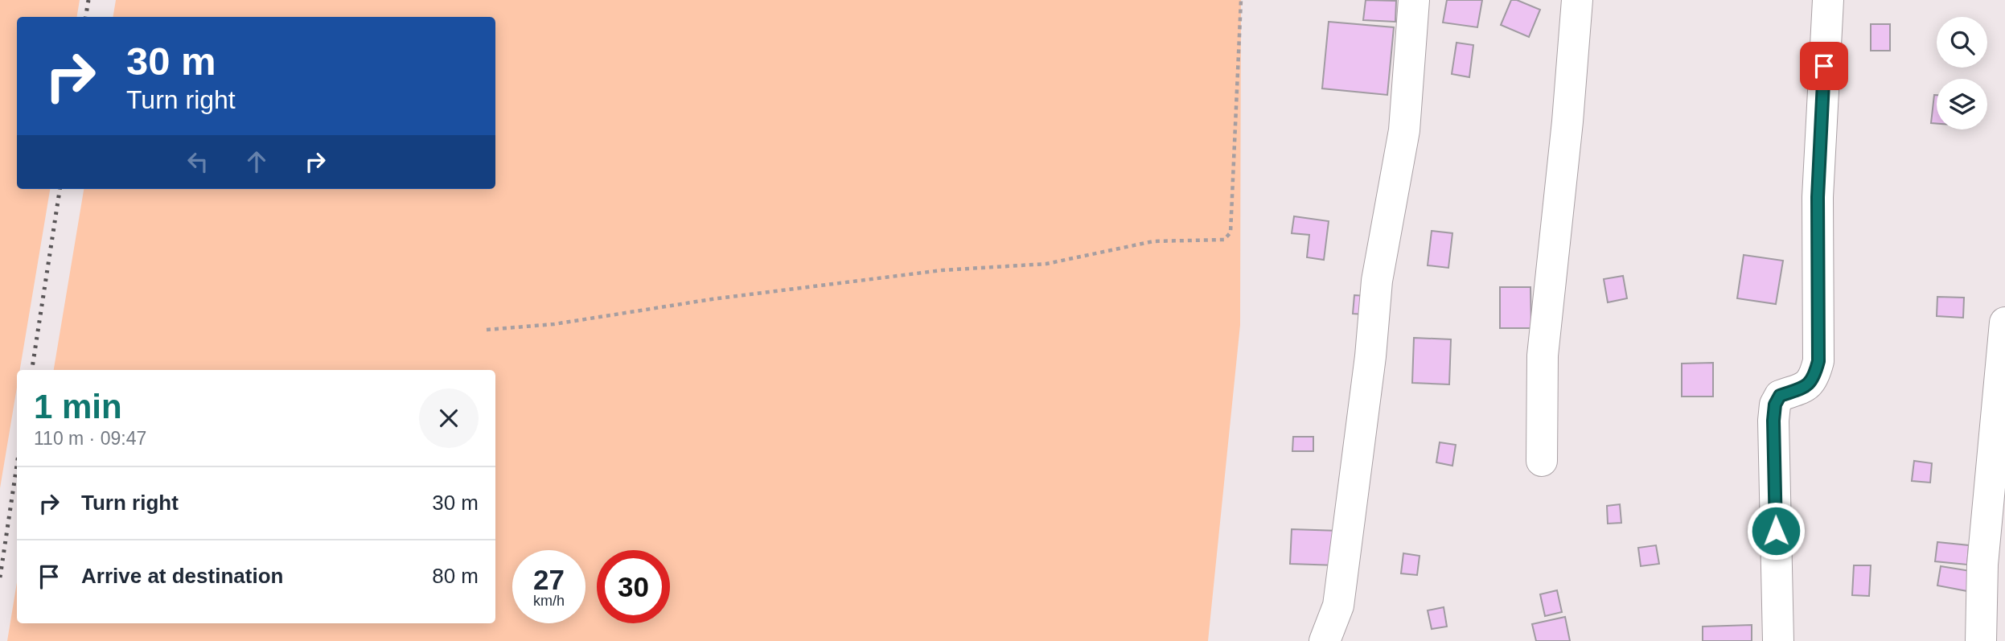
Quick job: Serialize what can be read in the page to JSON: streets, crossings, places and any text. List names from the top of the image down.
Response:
{
  "page": {
    "turn": ["30 m", "Turn right"],
    "heading": ["1 min", "110 m · 09:47"],
    "list": [
      {
        "name": "Turn right",
        "value": "30 m"
      },
      {
        "name": "Arrive at destination",
        "value": "80 m"
      }
    ],
    "speed": "27 km/h",
    "limit": "30"
  }
}
